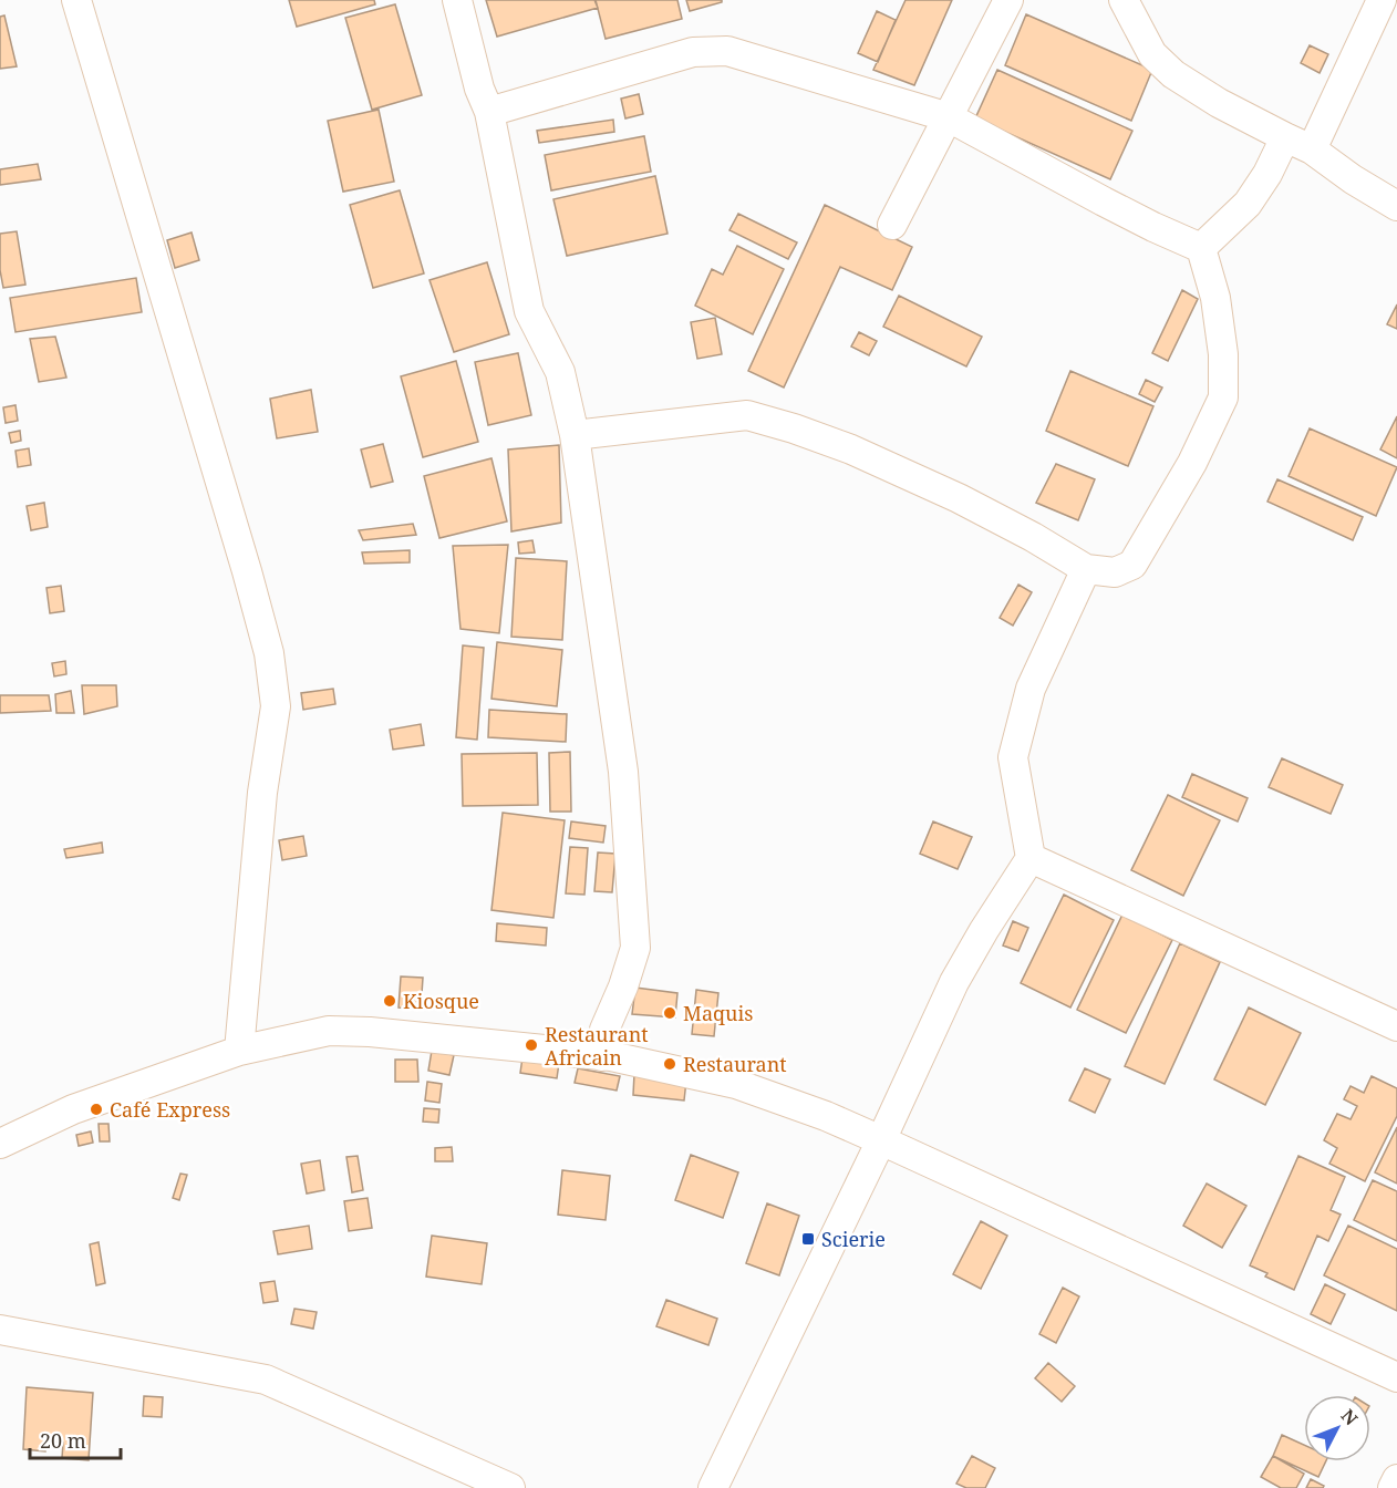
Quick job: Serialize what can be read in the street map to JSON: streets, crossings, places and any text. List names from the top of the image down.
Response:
{
  "places": {
    "other": [
      "Kiosque",
      "Maquis",
      "Restaurant Africain",
      "Restaurant",
      "Café Express"
    ],
    "transit": ["Scierie"]
  },
  "scale_bar": "20 m",
  "north": "top right"
}
